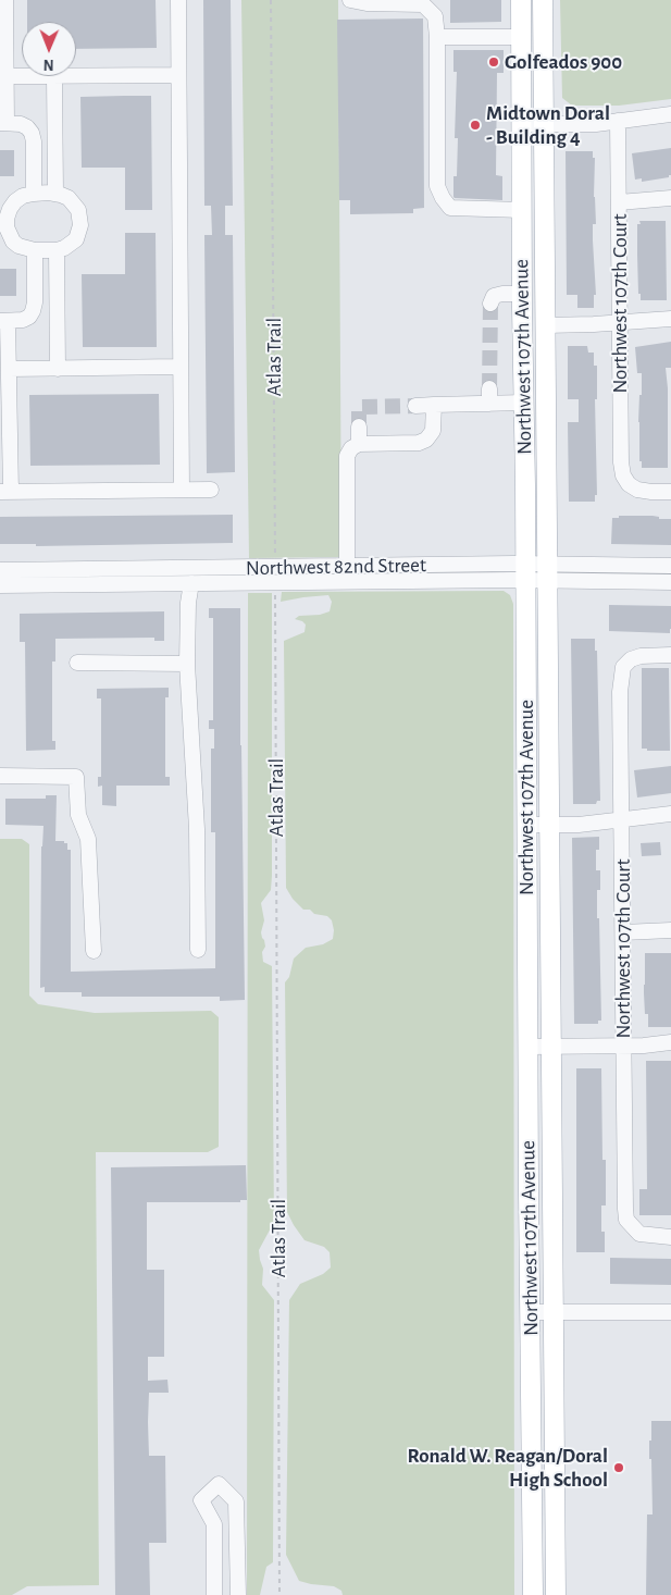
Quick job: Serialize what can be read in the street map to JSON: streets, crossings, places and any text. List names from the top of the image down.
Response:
{
  "streets": {
    "main road": ["Northwest 107th Avenue"],
    "street": ["Northwest 107th Court", "Northwest 82nd Street"],
    "path": ["Atlas Trail"]
  },
  "crossings": [
    ["Atlas Trail", "Northwest 82nd Street"],
    ["Northwest 107th Avenue", "Northwest 82nd Street"]
  ],
  "places": ["Golfeados 900", "Midtown Doral - Building 4", "Ronald W. Reagan/Doral High School"],
  "north": "bottom"
}
